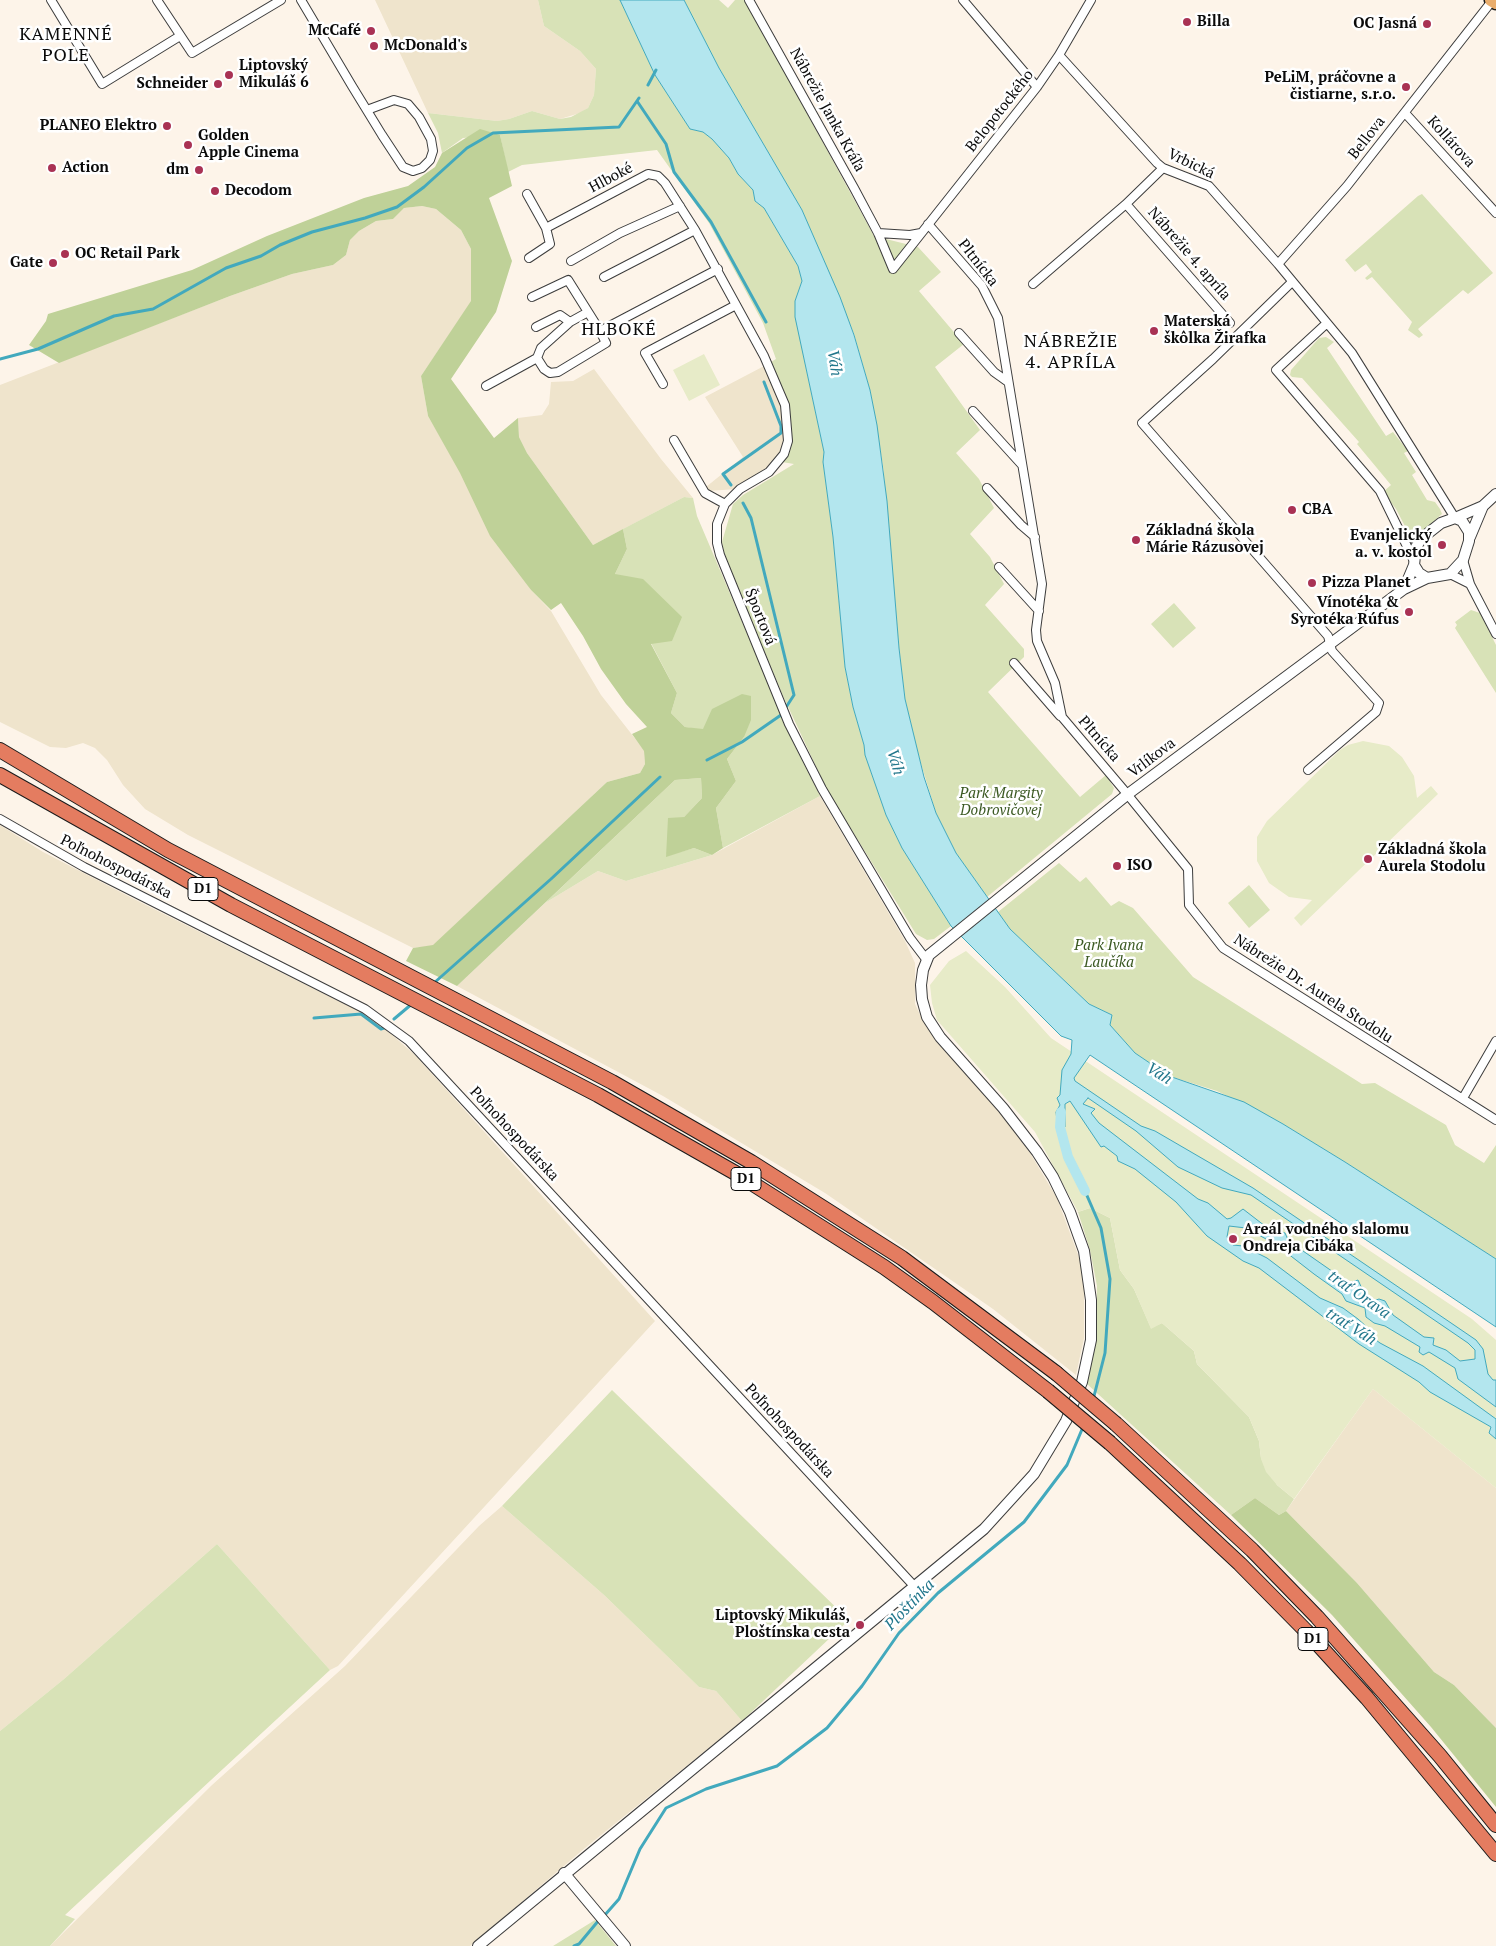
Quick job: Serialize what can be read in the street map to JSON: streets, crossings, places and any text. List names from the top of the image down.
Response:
{
  "streets": {
    "highway": ["D1"],
    "street": [
      "Nábrežie Janka Kráľa",
      "Belopotockého",
      "Bellova",
      "Kollárova",
      "Vrbická",
      "Hlboké",
      "Nábrežie 4. apríla",
      "Pltnícka",
      "Športová",
      "Vrlíkova",
      "Poľnohospodárska",
      "Nábrežie Dr. Aurela Stodolu"
    ]
  },
  "crossings": [
    ["Nábrežie Janka Kráľa", "Belopotockého"],
    ["Belopotockého", "Vrbická"],
    ["Belopotockého", "Pltnícka"],
    ["Bellova", "Kollárova"],
    ["Bellova", "Vrbická"],
    ["Vrbická", "Nábrežie 4. apríla"],
    ["Vrbická", "Vrlíkova"],
    ["Hlboké", "Športová"],
    ["Pltnícka", "Vrlíkova"],
    ["Pltnícka", "Nábrežie Dr. Aurela Stodolu"],
    ["Športová", "Vrlíkova"],
    ["Vrlíkova", "Nábrežie Dr. Aurela Stodolu"]
  ],
  "districts": ["KAMENNÉ POLE", "HLBOKÉ", "NÁBREŽIE 4. APRÍLA"],
  "water": [
    "Váh",
    "trať Orava",
    "trať Váh",
    "Ploštínka"
  ],
  "parks": ["Park Margity Dobrovičovej", "Park Ivana Laučíka"],
  "places": [
    "Billa",
    "OC Jasná",
    "McCafé",
    "McDonald's",
    "Liptovský Mikuláš 6",
    "Schneider",
    "PeLiM, práčovne a čistiarne, s.r.o.",
    "PLANEO Elektro",
    "Golden Apple Cinema",
    "Action",
    "dm",
    "Decodom",
    "OC Retail Park",
    "Gate",
    "Materská škôlka Žirafka",
    "CBA",
    "Základná škola Márie Rázusovej",
    "Evanjelický a. v. kostol",
    "Pizza Planet",
    "Vínotéka & Syrotéka Rúfus",
    "Základná škola Aurela Stodolu",
    "ISO",
    "Areál vodného slalomu Ondreja Cibáka",
    "Liptovský Mikuláš, Ploštínska cesta"
  ]
}
